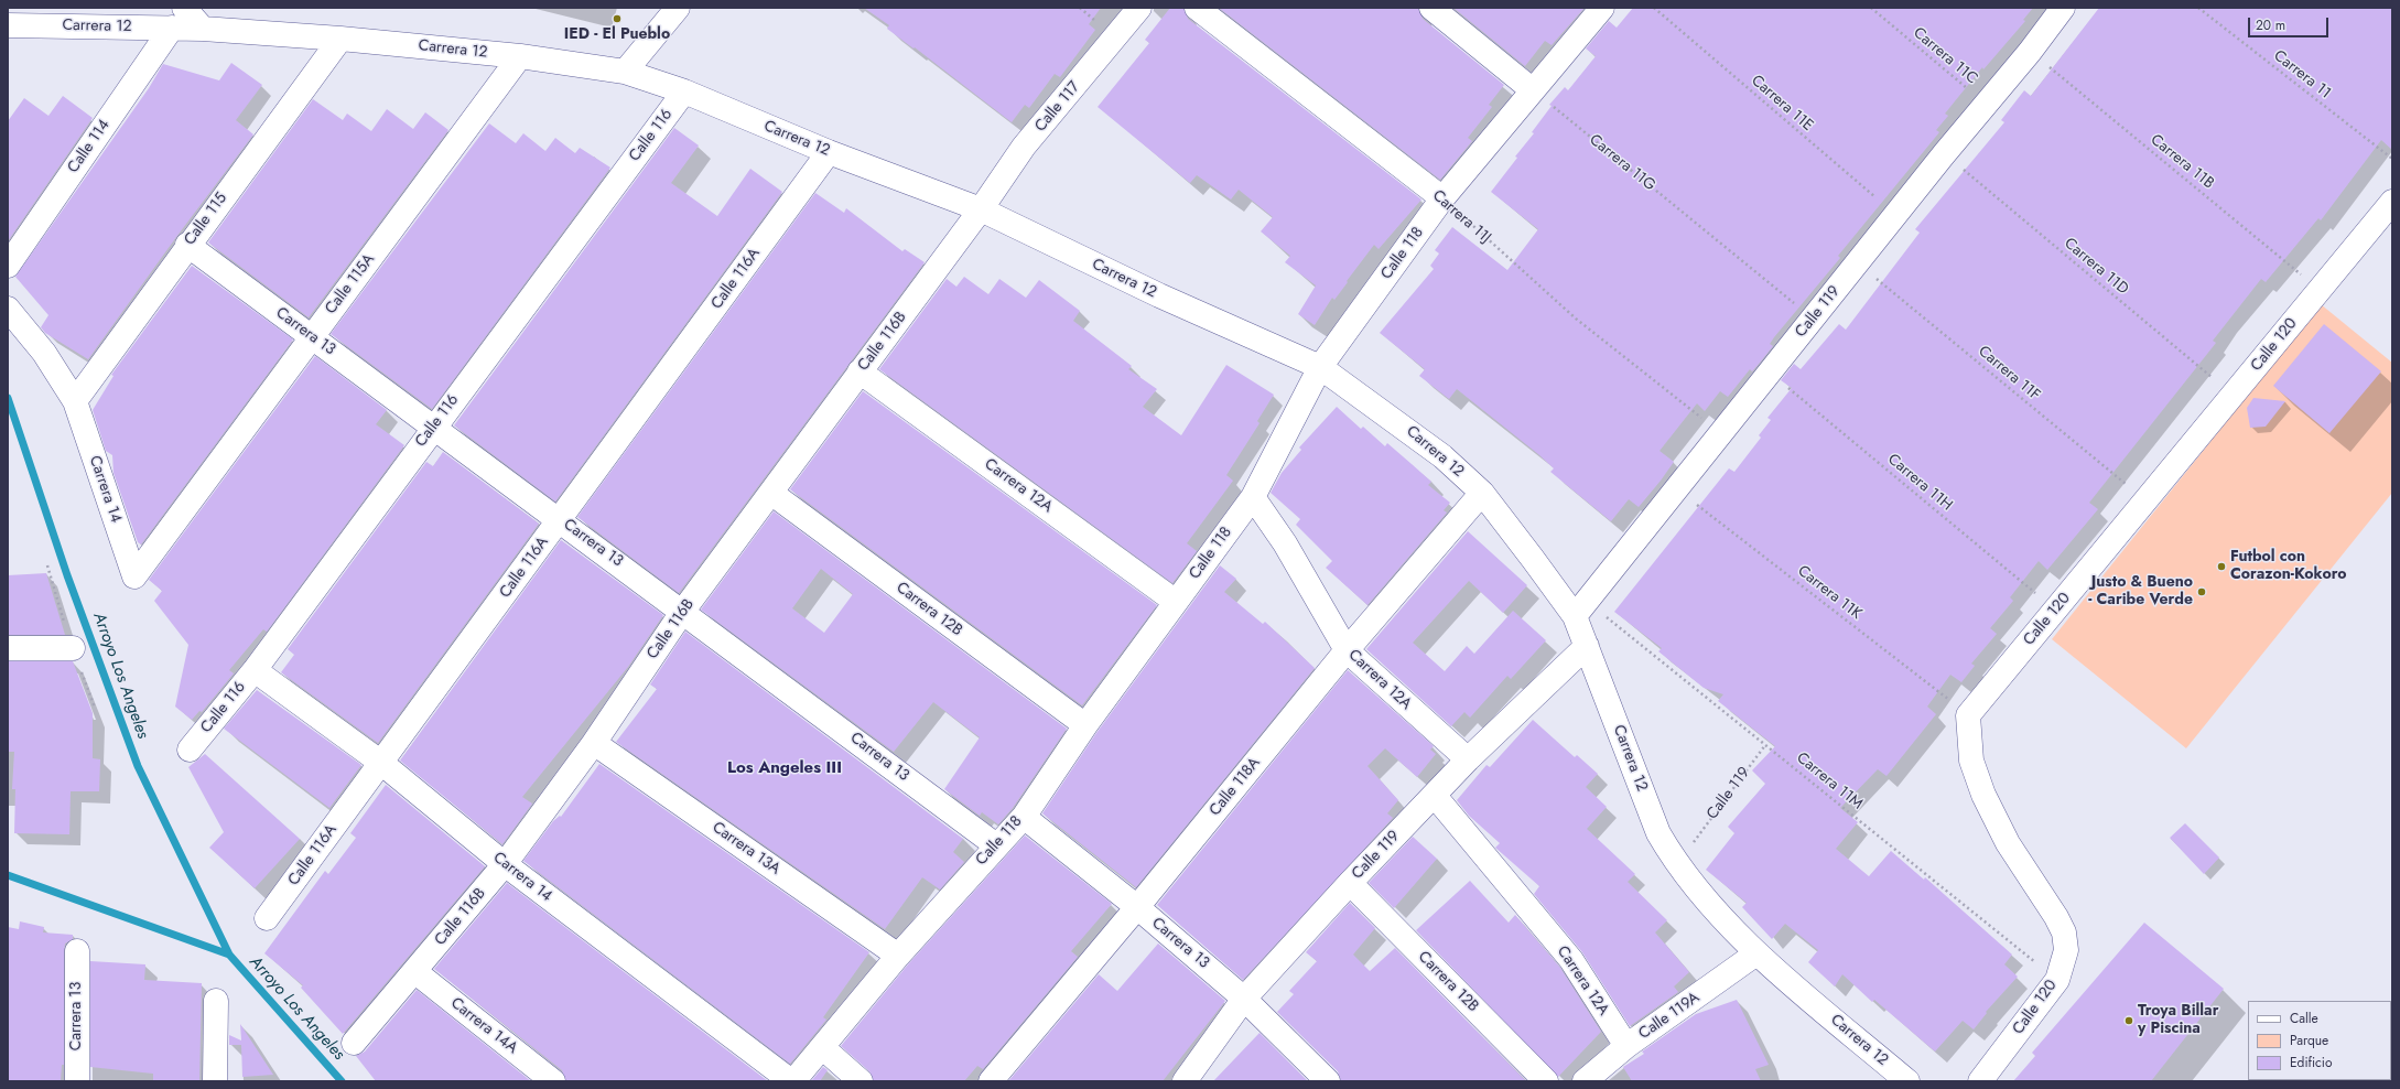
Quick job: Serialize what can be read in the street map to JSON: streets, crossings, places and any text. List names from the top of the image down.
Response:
{
  "streets": {
    "street": [
      "Carrera 12",
      "Calle 117",
      "Calle 116",
      "Calle 114",
      "Carrera 11J",
      "Calle 115",
      "Calle 118",
      "Calle 116A",
      "Calle 115A",
      "Calle 119",
      "Carrera 13",
      "Calle 116B",
      "Calle 120",
      "Carrera 12A",
      "Carrera 14",
      "Carrera 12B",
      "Calle 118A",
      "Carrera 13A",
      "Calle 119A",
      "Carrera 14A"
    ],
    "path": [
      "Carrera 11C",
      "Carrera 11",
      "Carrera 11E",
      "Carrera 11B",
      "Carrera 11G",
      "Carrera 11D",
      "Carrera 11F",
      "Carrera 11H",
      "Carrera 11K",
      "Carrera 11M"
    ]
  },
  "crossings": [
    ["Carrera 12", "Calle 117"],
    ["Carrera 12", "Calle 116"],
    ["Carrera 12", "Calle 114"],
    ["Carrera 12", "Calle 115"],
    ["Carrera 12", "Calle 118"],
    ["Carrera 12", "Calle 116A"],
    ["Carrera 12", "Calle 115A"],
    ["Carrera 12", "Calle 119"],
    ["Carrera 12", "Calle 116B"],
    ["Carrera 12", "Carrera 11M"],
    ["Carrera 12", "Calle 118A"],
    ["Carrera 12", "Calle 119A"],
    ["Carrera 11C", "Calle 119"],
    ["Carrera 11E", "Calle 119"],
    ["Calle 117", "Calle 116B"],
    ["Calle 116", "Carrera 13"],
    ["Calle 116", "Carrera 14"],
    ["Carrera 11B", "Calle 119"],
    ["Carrera 11B", "Calle 120"],
    ["Carrera 11G", "Calle 118"],
    ["Carrera 11G", "Calle 119"],
    ["Carrera 11J", "Calle 118"],
    ["Carrera 11J", "Calle 119"],
    ["Calle 115", "Carrera 13"],
    ["Calle 115", "Carrera 14"],
    ["Calle 118", "Carrera 13"],
    ["Calle 118", "Carrera 12A"],
    ["Calle 118", "Carrera 14"],
    ["Calle 118", "Carrera 12B"],
    ["Calle 118", "Carrera 13A"],
    ["Carrera 11D", "Calle 119"],
    ["Carrera 11D", "Calle 120"],
    ["Calle 116A", "Carrera 13"],
    ["Calle 116A", "Carrera 14"],
    ["Calle 115A", "Carrera 13"],
    ["Calle 115A", "Carrera 14"],
    ["Calle 119", "Carrera 13"],
    ["Calle 119", "Carrera 11F"],
    ["Calle 119", "Carrera 11H"],
    ["Calle 119", "Carrera 12A"],
    ["Calle 119", "Carrera 11K"],
    ["Calle 119", "Carrera 12B"],
    ["Calle 119", "Carrera 11M"],
    ["Carrera 13", "Calle 116B"],
    ["Carrera 13", "Calle 118A"],
    ["Calle 116B", "Carrera 12A"],
    ["Calle 116B", "Carrera 14"],
    ["Calle 116B", "Carrera 12B"],
    ["Calle 116B", "Carrera 13A"],
    ["Calle 116B", "Carrera 14A"],
    ["Calle 120", "Carrera 11F"],
    ["Calle 120", "Carrera 11H"],
    ["Calle 120", "Carrera 11K"],
    ["Calle 120", "Carrera 11M"],
    ["Carrera 12A", "Calle 118A"],
    ["Carrera 12A", "Calle 119A"]
  ],
  "districts": ["Los Angeles III"],
  "water": ["Arroyo Los Angeles"],
  "places": [
    "IED - El Pueblo",
    "Futbol con Corazon-Kokoro",
    "Justo & Bueno - Caribe Verde",
    "Troya Billar y Piscina"
  ],
  "legend": ["Calle", "Parque", "Edificio"],
  "scale_bar": "20 m"
}
